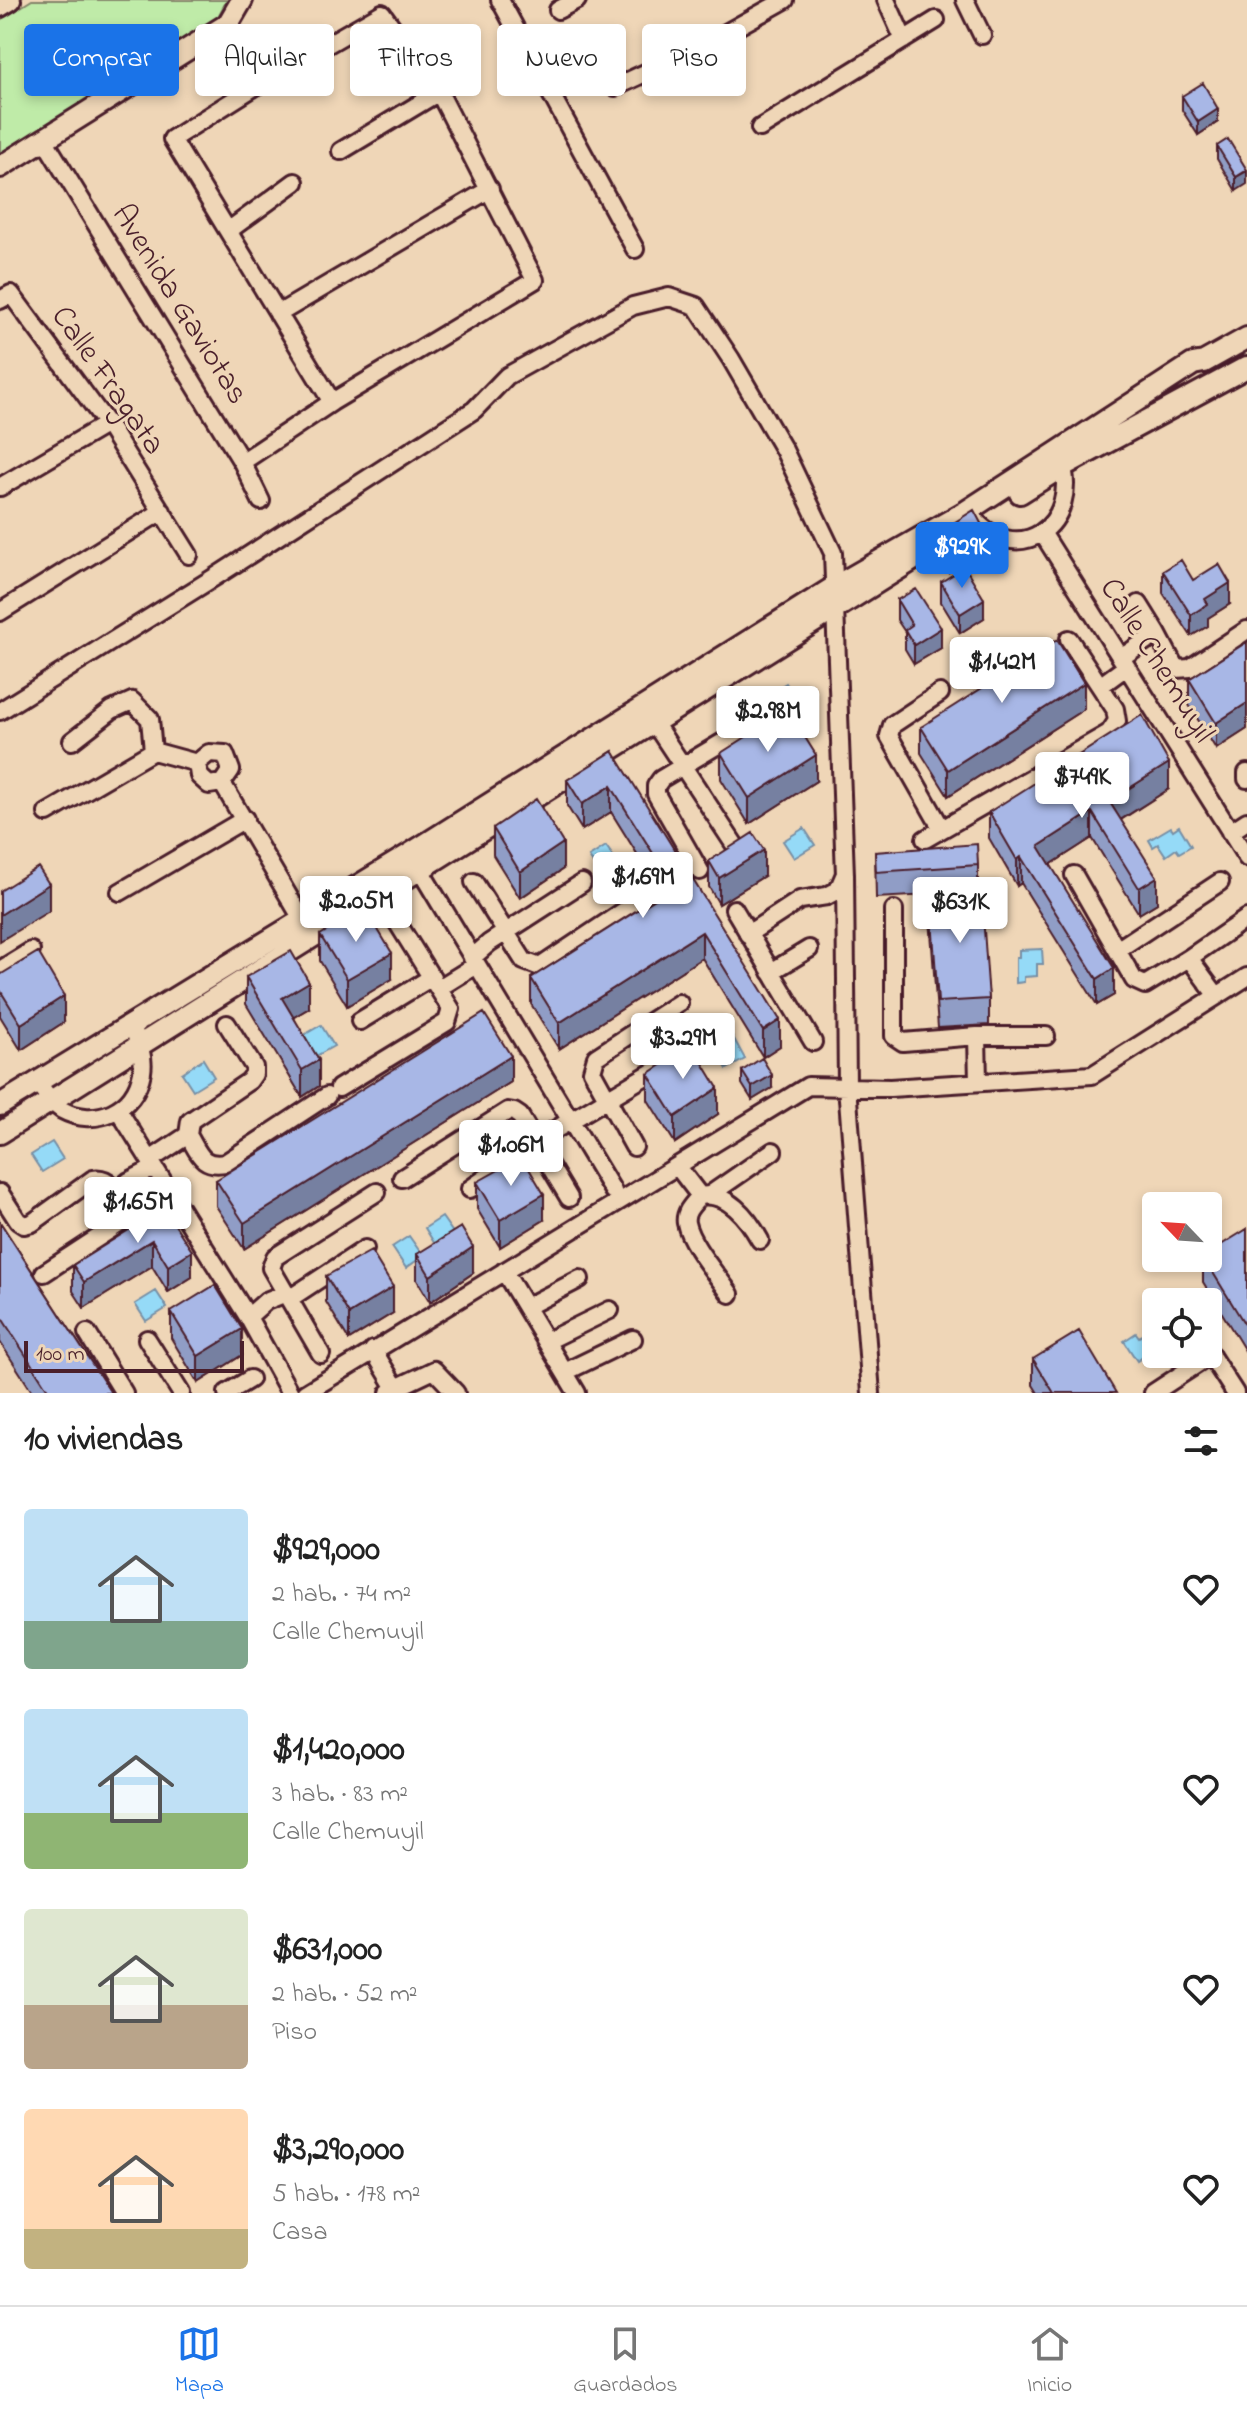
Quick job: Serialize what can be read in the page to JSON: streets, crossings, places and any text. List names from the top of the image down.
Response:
{
  "streets": {
    "street": ["Avenida Gaviotas", "Calle Fragata", "Calle Chemuyil"]
  },
  "scale_bar": "100 m",
  "north": "top left",
  "page": {
    "chip": [
      "Comprar",
      "Alquilar",
      "Filtros",
      "Nuevo",
      "Piso"
    ],
    "price": [
      "$929K",
      "$1.42M",
      "$2.98M",
      "$749K",
      "$1.69M",
      "$2.05M",
      "$631K",
      "$3.29M",
      "$1.06M",
      "$1.65M"
    ],
    "scale": "100 m",
    "heading": "10 viviendas",
    "list": [
      {
        "name": "$929,000",
        "note": "2 hab. · 74 m² · Calle Chemuyil"
      },
      {
        "name": "$1,420,000",
        "note": "3 hab. · 83 m² · Calle Chemuyil"
      },
      {
        "name": "$631,000",
        "note": "2 hab. · 52 m² · Piso"
      },
      {
        "name": "$3,290,000",
        "note": "5 hab. · 178 m² · Casa"
      }
    ],
    "tabs": ["Mapa", "Guardados", "Inicio"]
  }
}
